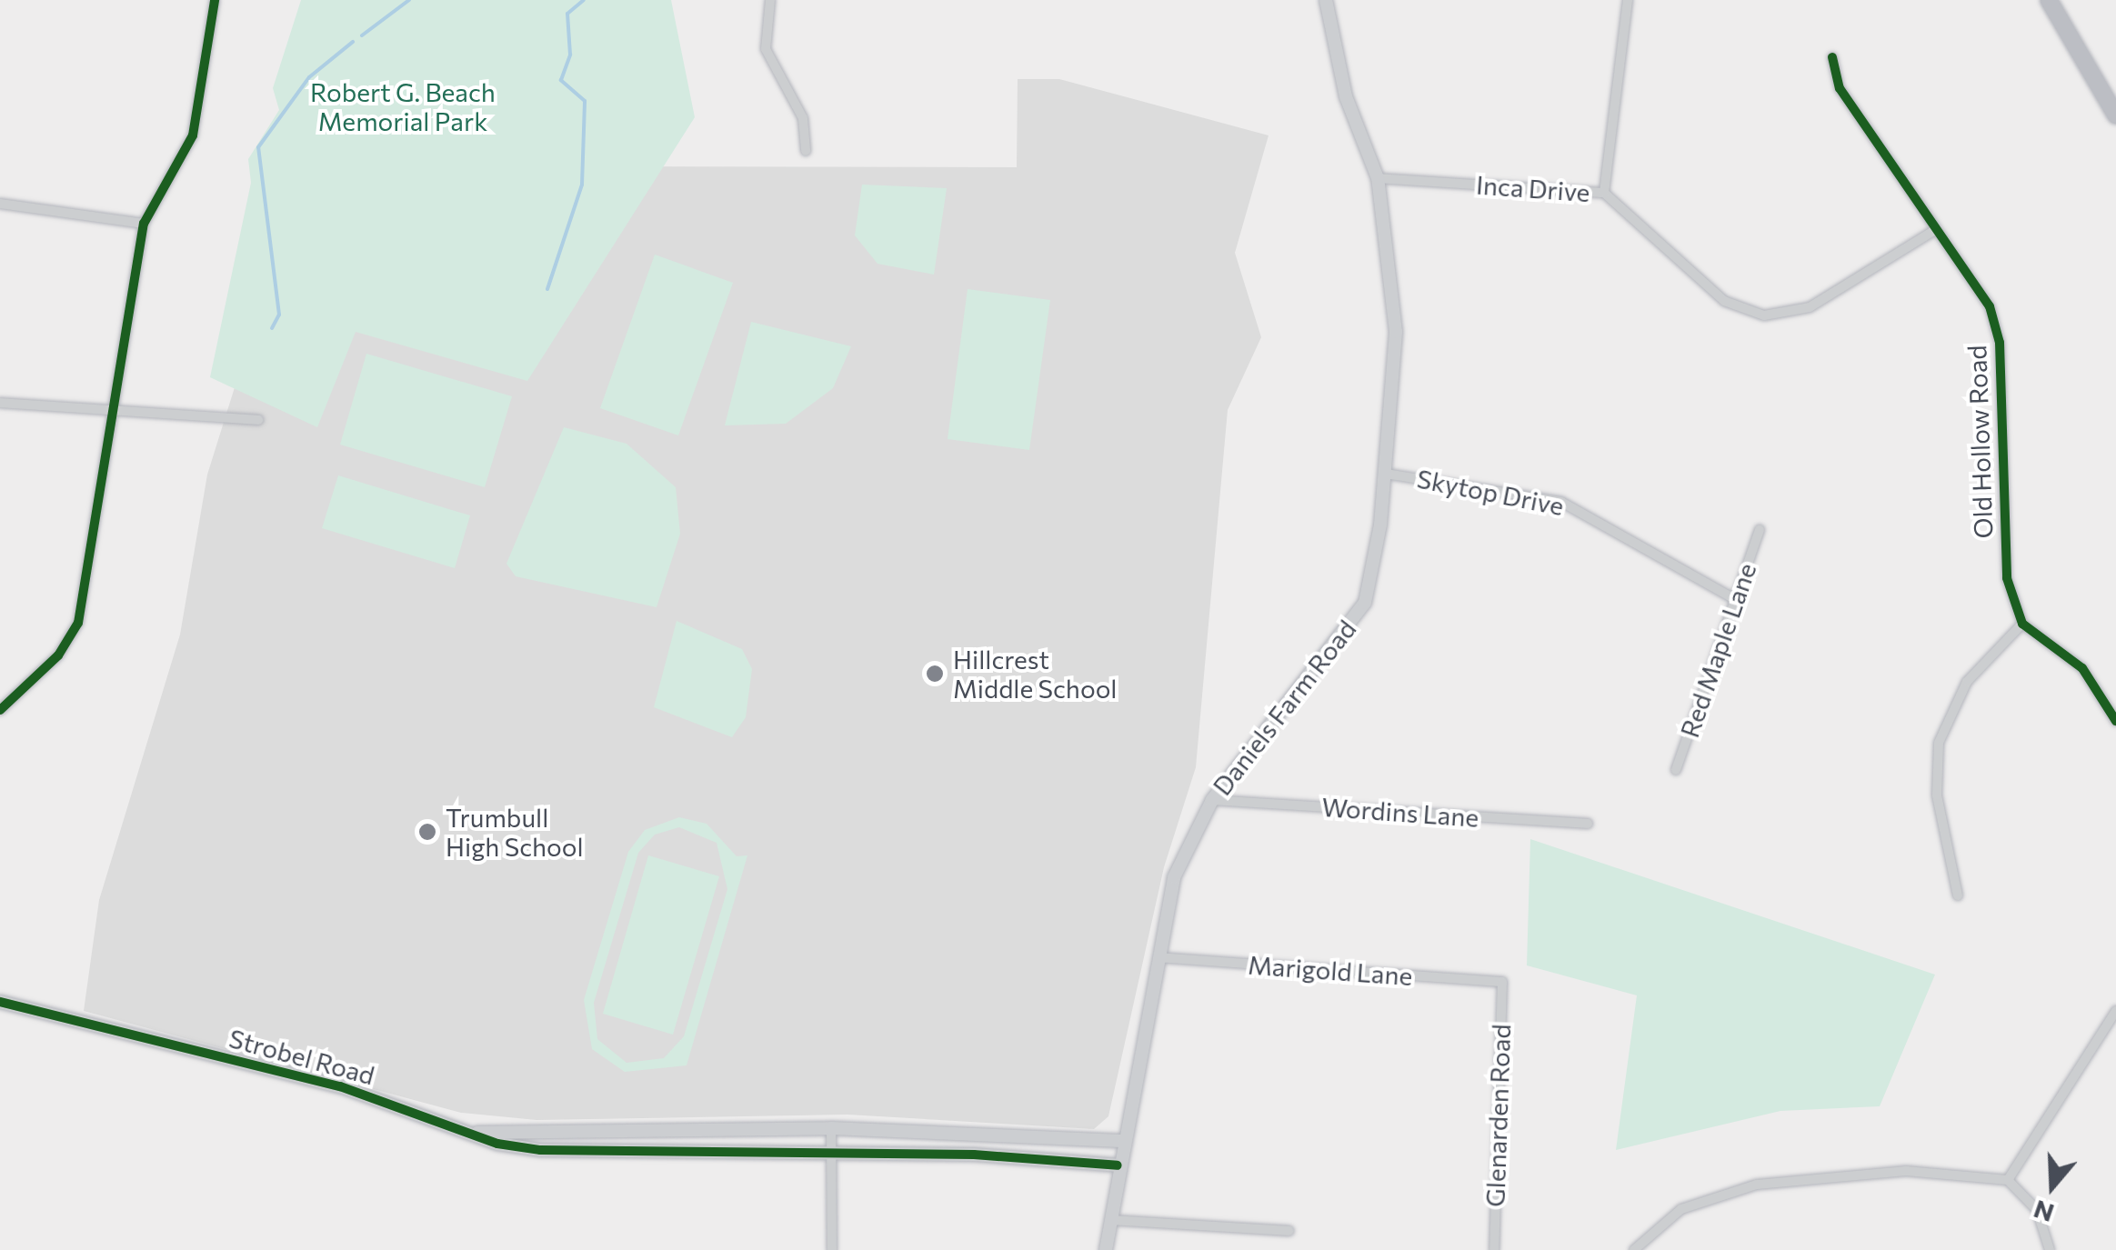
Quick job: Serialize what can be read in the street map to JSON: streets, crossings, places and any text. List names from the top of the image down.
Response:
{
  "streets": {
    "street": [
      "Inca Drive",
      "Old Hollow Road",
      "Skytop Drive",
      "Red Maple Lane",
      "Daniels Farm Road",
      "Wordins Lane",
      "Marigold Lane",
      "Strobel Road",
      "Glenarden Road"
    ]
  },
  "crossings": [
    ["Inca Drive", "Daniels Farm Road"],
    ["Skytop Drive", "Red Maple Lane"],
    ["Skytop Drive", "Daniels Farm Road"],
    ["Daniels Farm Road", "Wordins Lane"],
    ["Daniels Farm Road", "Marigold Lane"],
    ["Daniels Farm Road", "Strobel Road"],
    ["Marigold Lane", "Glenarden Road"]
  ],
  "parks": ["Robert G. Beach Memorial Park"],
  "places": ["Hillcrest Middle School", "Trumbull High School"],
  "north": "bottom"
}
